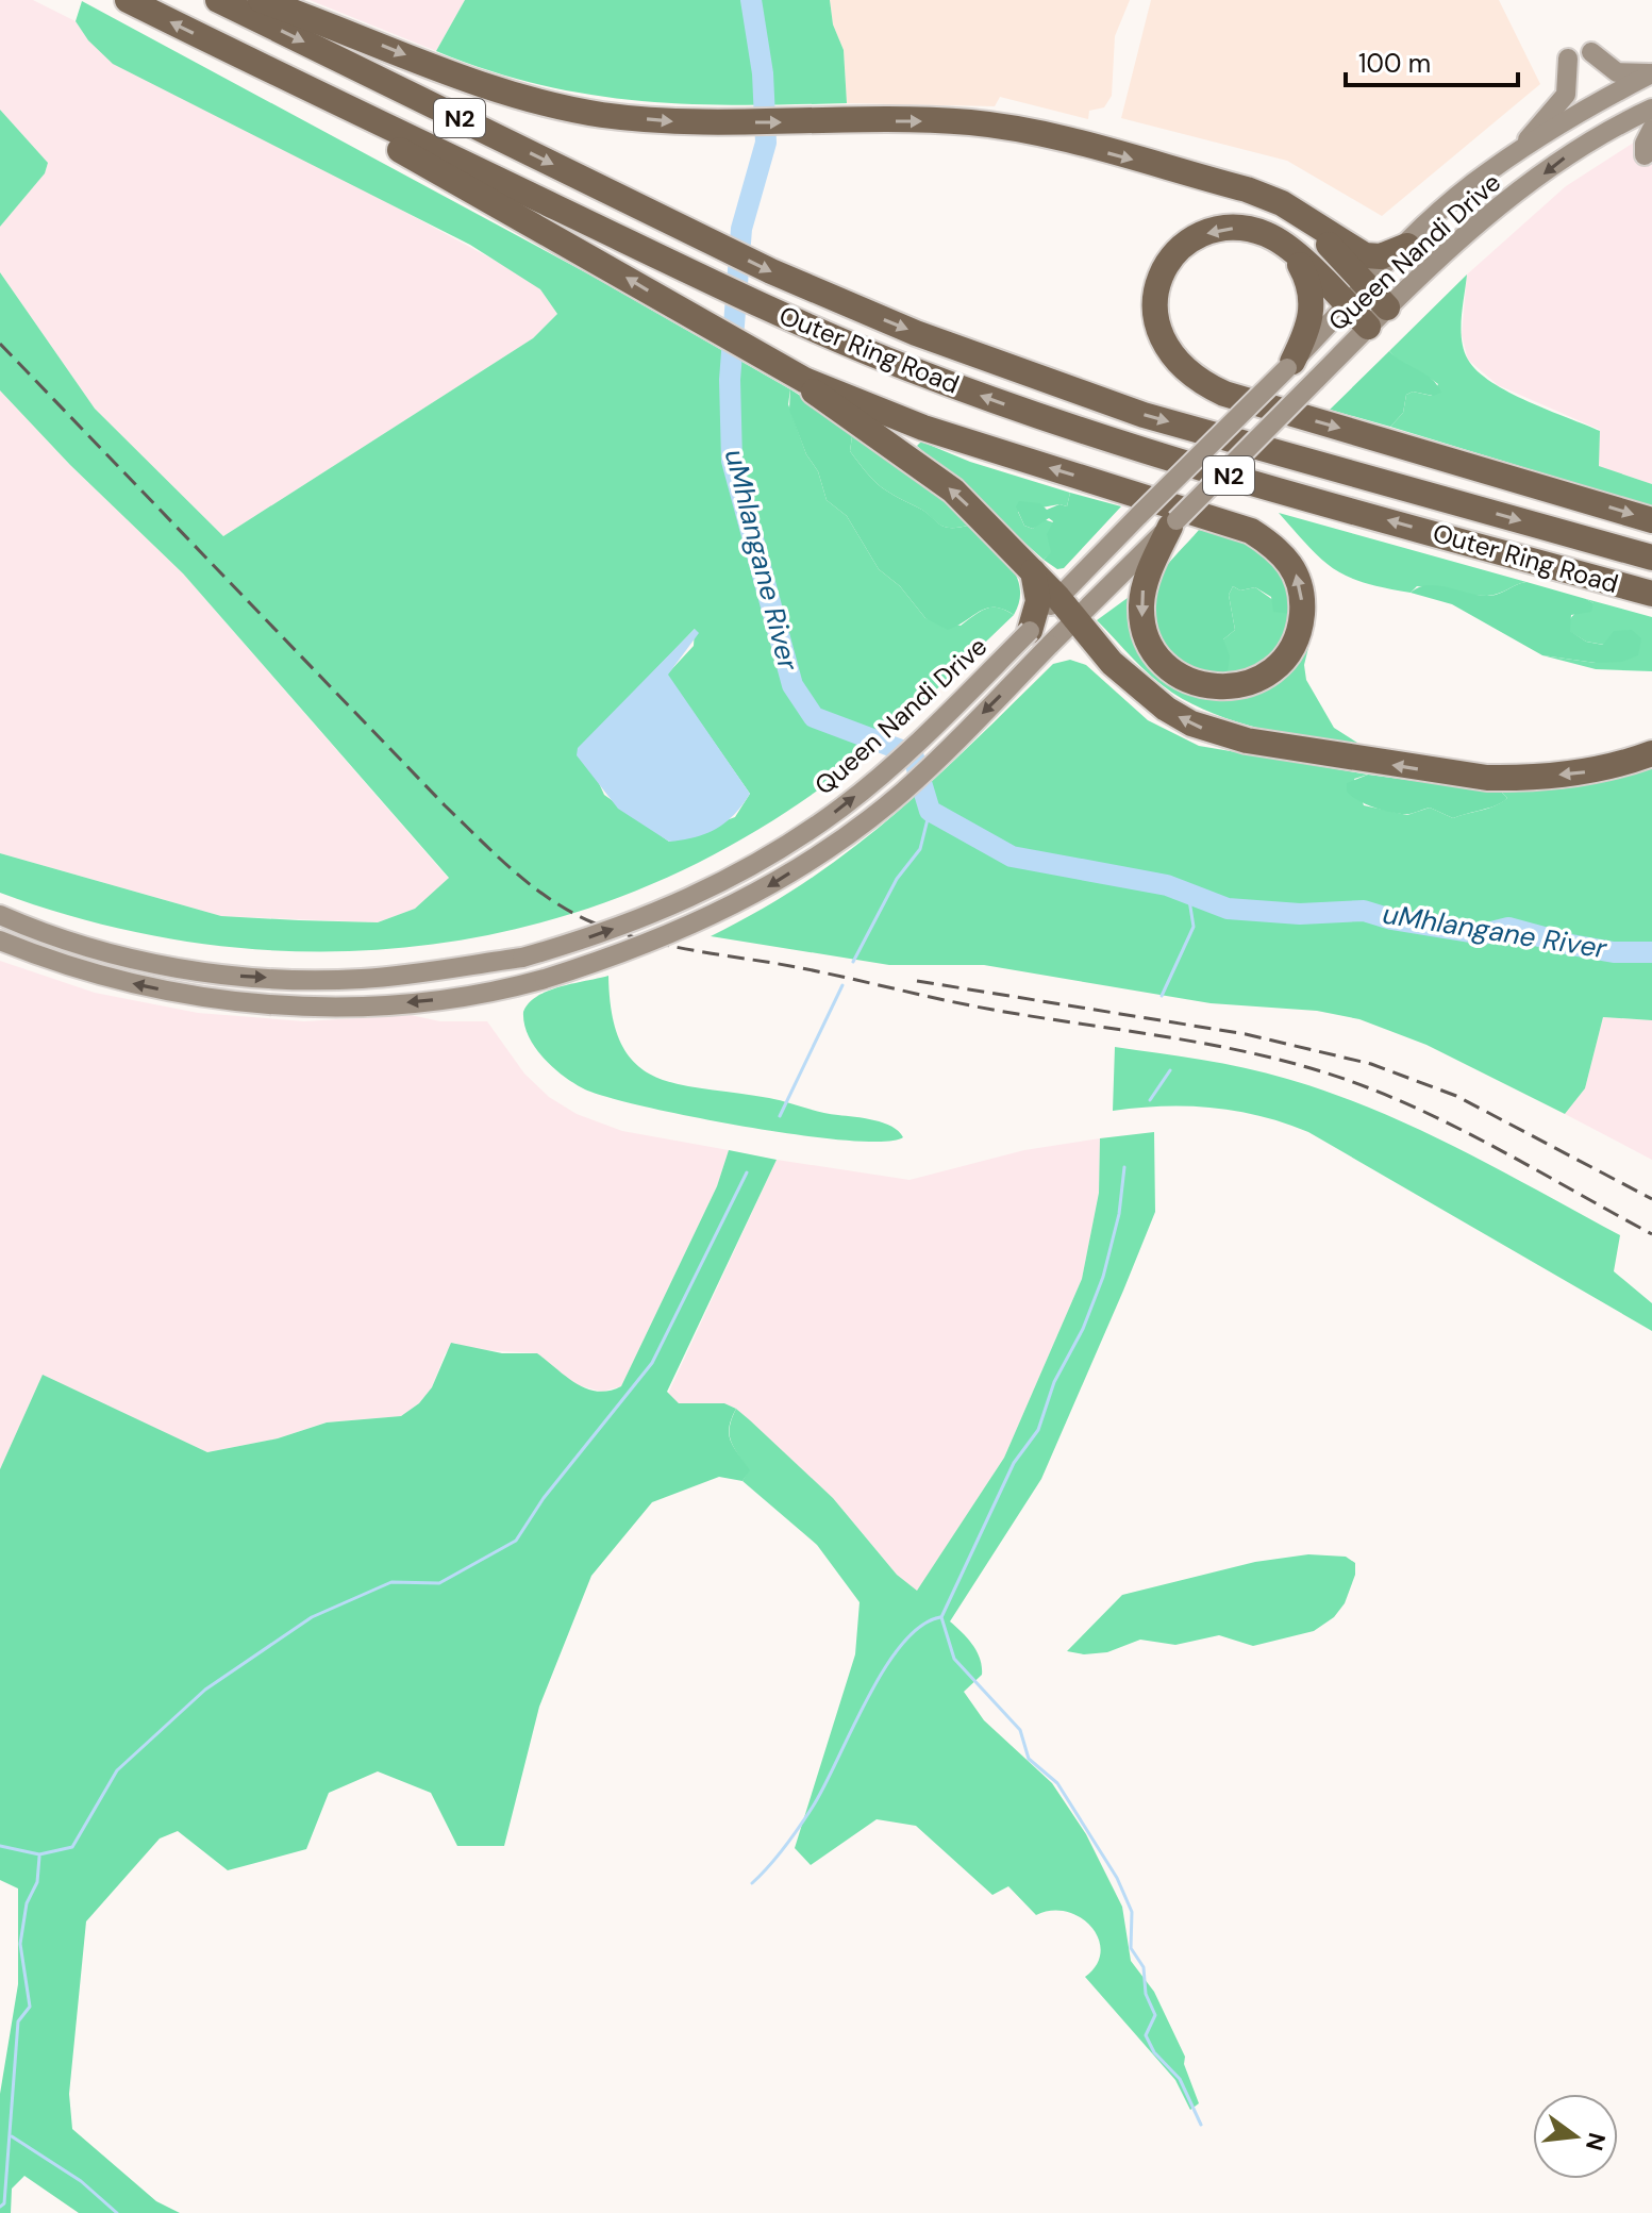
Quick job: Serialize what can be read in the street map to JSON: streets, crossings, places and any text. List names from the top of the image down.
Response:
{
  "streets": {
    "highway": ["N2", "Outer Ring Road"],
    "main road": ["Queen Nandi Drive"]
  },
  "water": ["uMhlangane River"],
  "scale_bar": "100 m",
  "north": "right"
}
